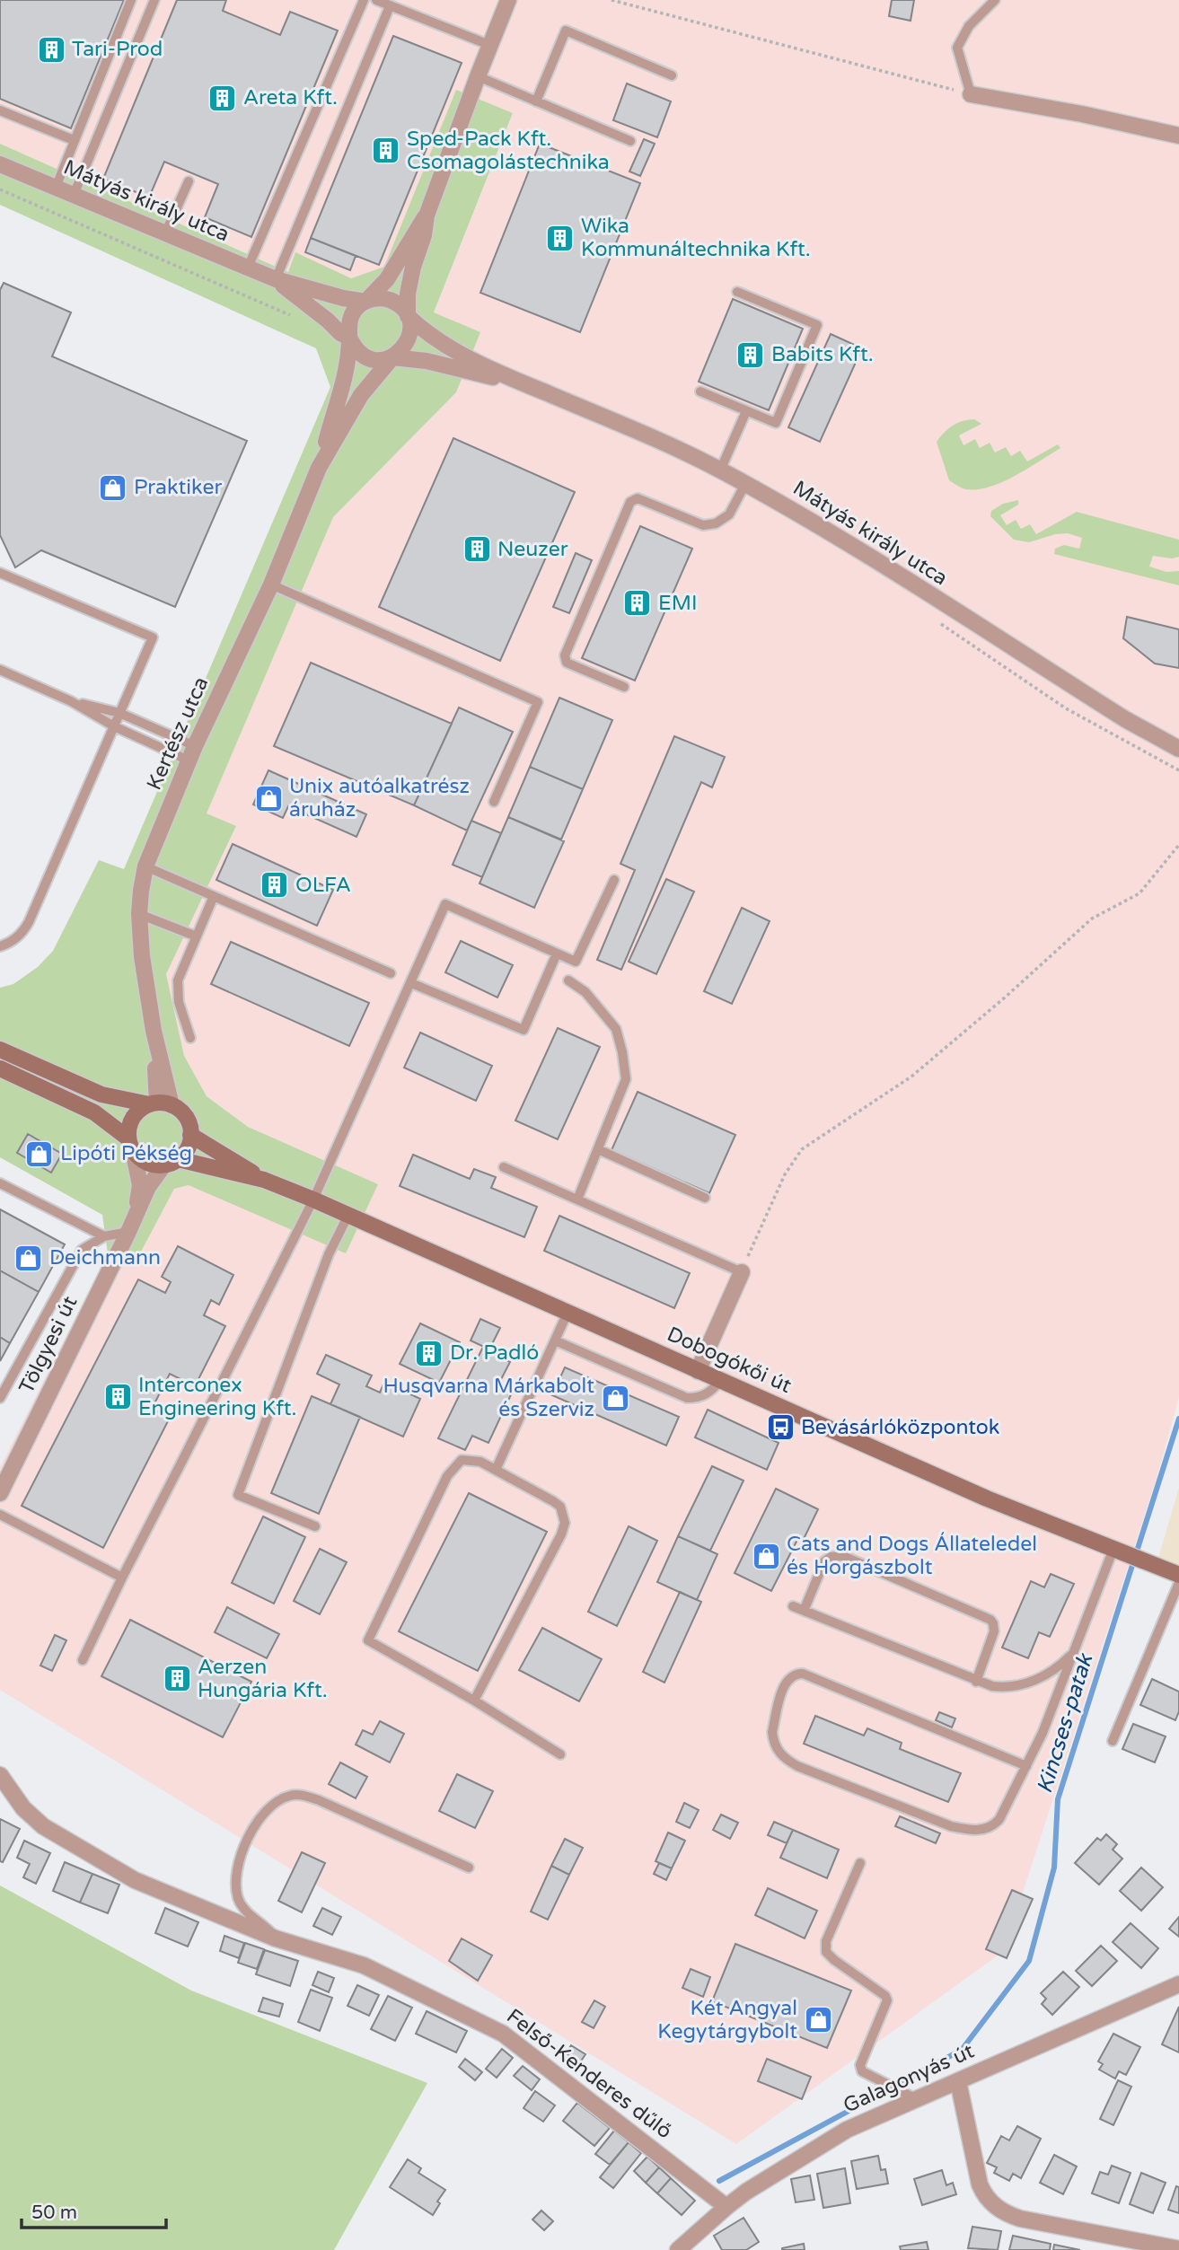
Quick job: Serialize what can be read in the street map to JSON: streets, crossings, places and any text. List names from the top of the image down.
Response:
{
  "streets": {
    "main road": ["Dobogókői út"],
    "street": [
      "Mátyás király utca",
      "Kertész utca",
      "Tölgyesi út",
      "Felső-Kenderes dűlő",
      "Galagonyás út"
    ]
  },
  "crossings": [
    ["Mátyás király utca", "Kertész utca"],
    ["Kertész utca", "Tölgyesi út"],
    ["Kertész utca", "Dobogókői út"],
    ["Tölgyesi út", "Dobogókői út"],
    ["Felső-Kenderes dűlő", "Galagonyás út"]
  ],
  "water": ["Kincses-patak"],
  "places": {
    "building": [
      "Tari-Prod",
      "Areta Kft.",
      "Sped-Pack Kft. Csomagolástechnika",
      "Wika Kommunáltechnika Kft.",
      "Babits Kft.",
      "Neuzer",
      "EMI",
      "OLFA",
      "Dr. Padló",
      "Interconex Engineering Kft.",
      "Aerzen Hungária Kft."
    ],
    "shop": [
      "Praktiker",
      "Unix autóalkatrész áruház",
      "Lipóti Pékség",
      "Deichmann",
      "Husqvarna Márkabolt és Szerviz",
      "Cats and Dogs Állateledel és Horgászbolt",
      "Két Angyal Kegytárgybolt"
    ],
    "bus stop": ["Bevásárlóközpontok"]
  },
  "scale_bar": "50 m"
}
